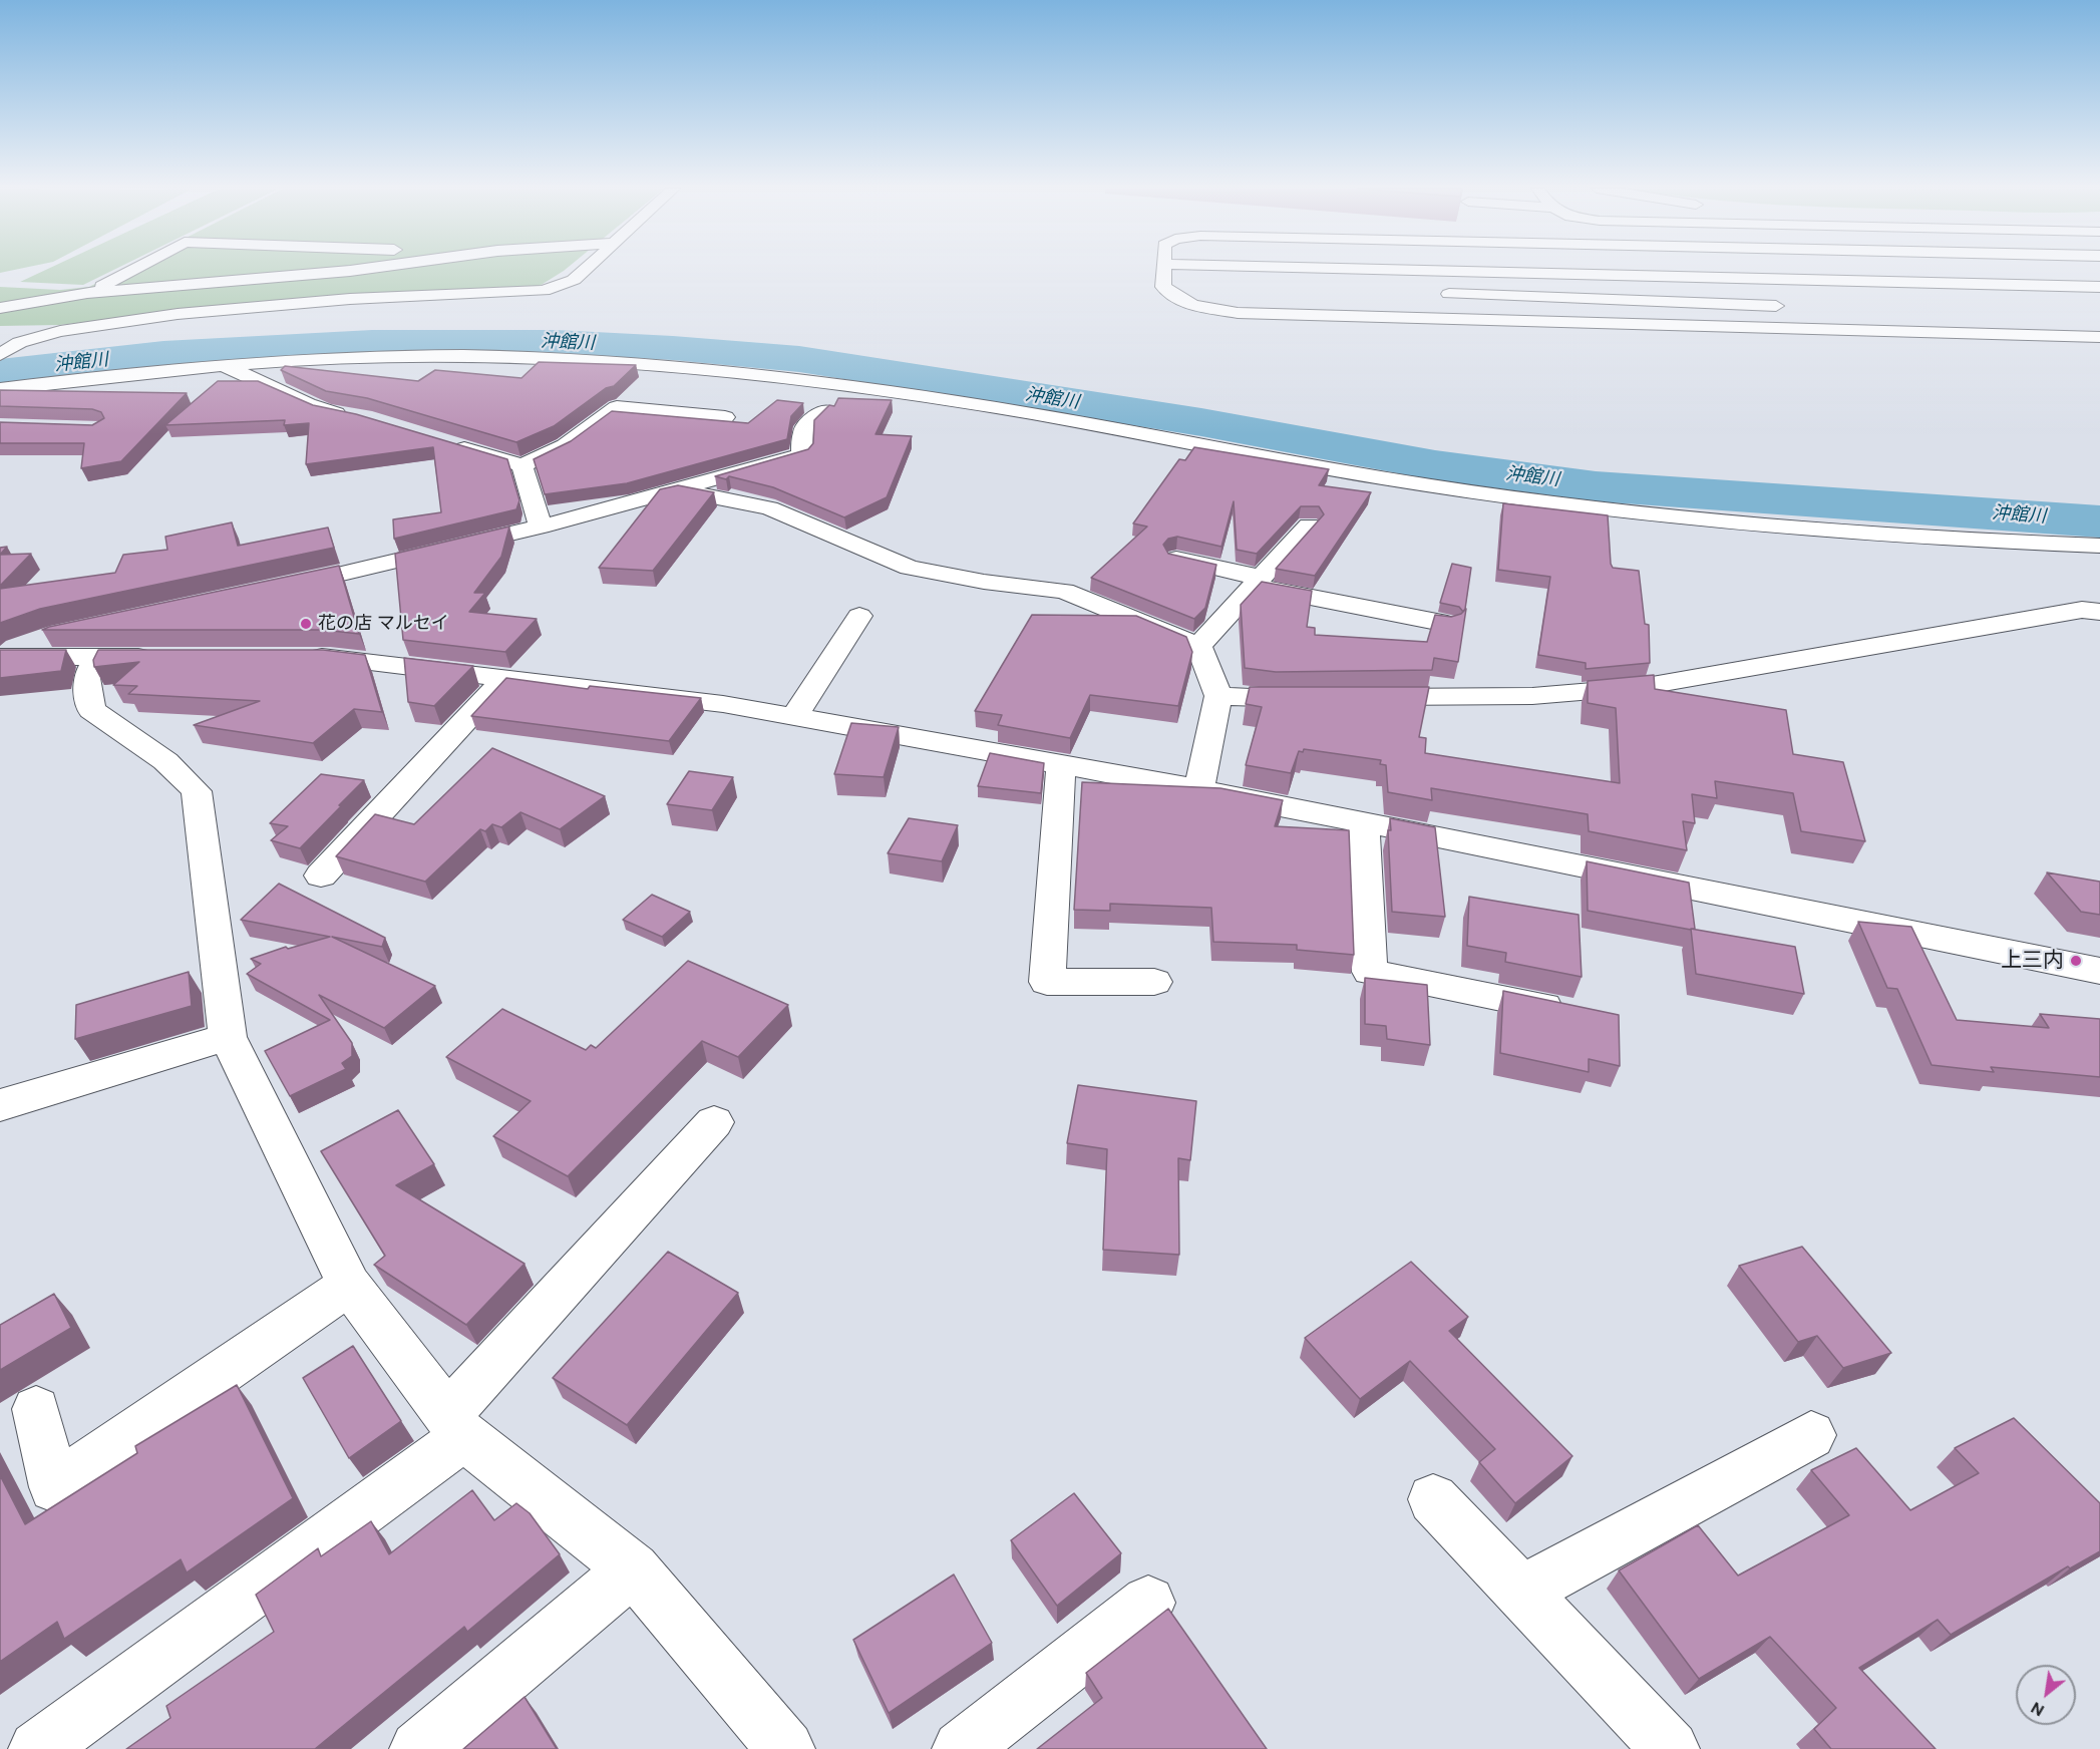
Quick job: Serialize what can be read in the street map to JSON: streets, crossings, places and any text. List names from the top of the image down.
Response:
{
  "water": ["沖館川"],
  "places": ["花の店 マルセイ", "上三内"],
  "north": "bottom left"
}
